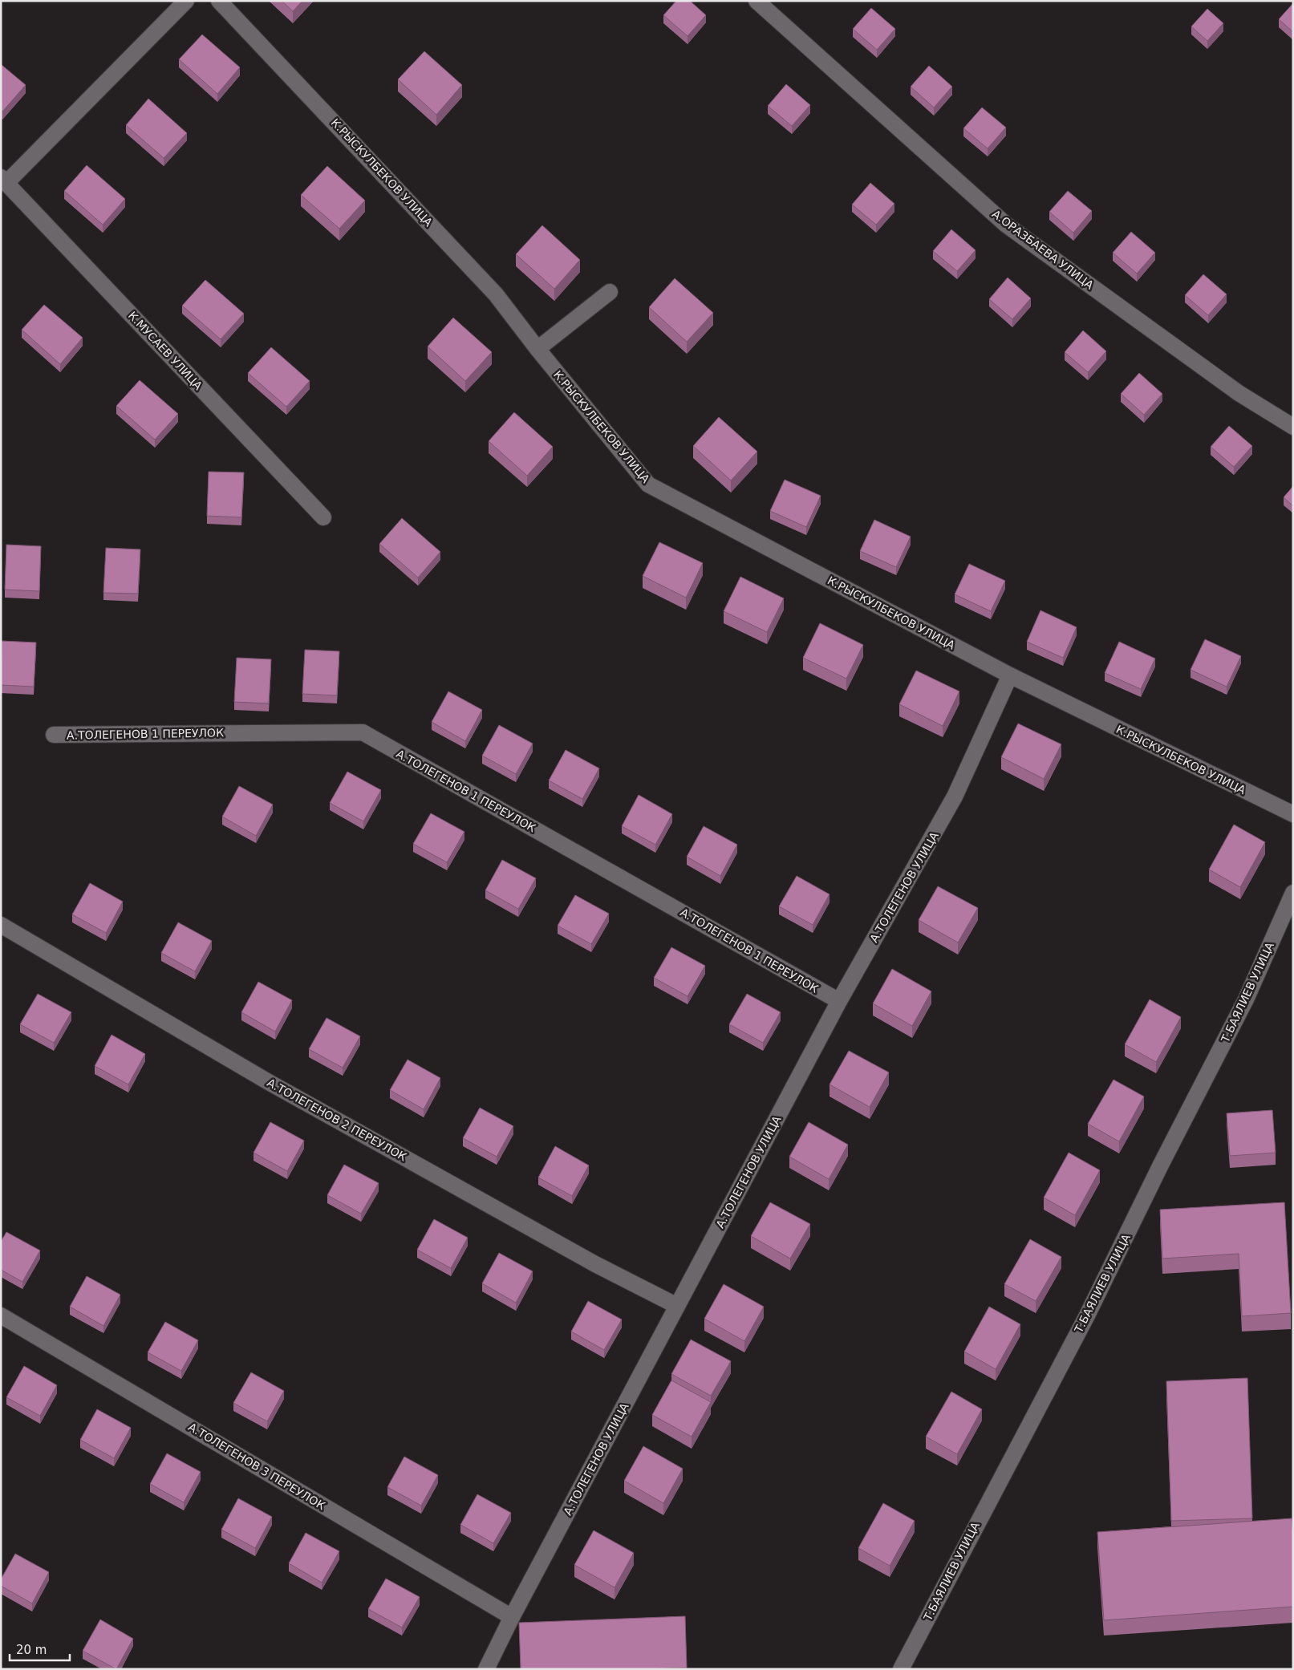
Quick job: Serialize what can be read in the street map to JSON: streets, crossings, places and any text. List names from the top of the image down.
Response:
{
  "streets": {
    "street": [
      "К.РЫСКУЛБЕКОВ УЛИЦА",
      "А.ОРАЗБАЕВА УЛИЦА",
      "К.МУСАЕВ УЛИЦА",
      "А.ТОЛЕГЕНОВ 1 ПЕРЕУЛОК",
      "А.ТОЛЕГЕНОВ УЛИЦА",
      "Т.БАЯЛИЕВ УЛИЦА",
      "А.ТОЛЕГЕНОВ 2 ПЕРЕУЛОК",
      "А.ТОЛЕГЕНОВ 3 ПЕРЕУЛОК"
    ]
  },
  "crossings": [
    ["К.РЫСКУЛБЕКОВ УЛИЦА", "А.ТОЛЕГЕНОВ УЛИЦА"],
    ["А.ТОЛЕГЕНОВ 1 ПЕРЕУЛОК", "А.ТОЛЕГЕНОВ УЛИЦА"],
    ["А.ТОЛЕГЕНОВ УЛИЦА", "А.ТОЛЕГЕНОВ 2 ПЕРЕУЛОК"],
    ["А.ТОЛЕГЕНОВ УЛИЦА", "А.ТОЛЕГЕНОВ 3 ПЕРЕУЛОК"]
  ],
  "scale_bar": "20 m"
}
